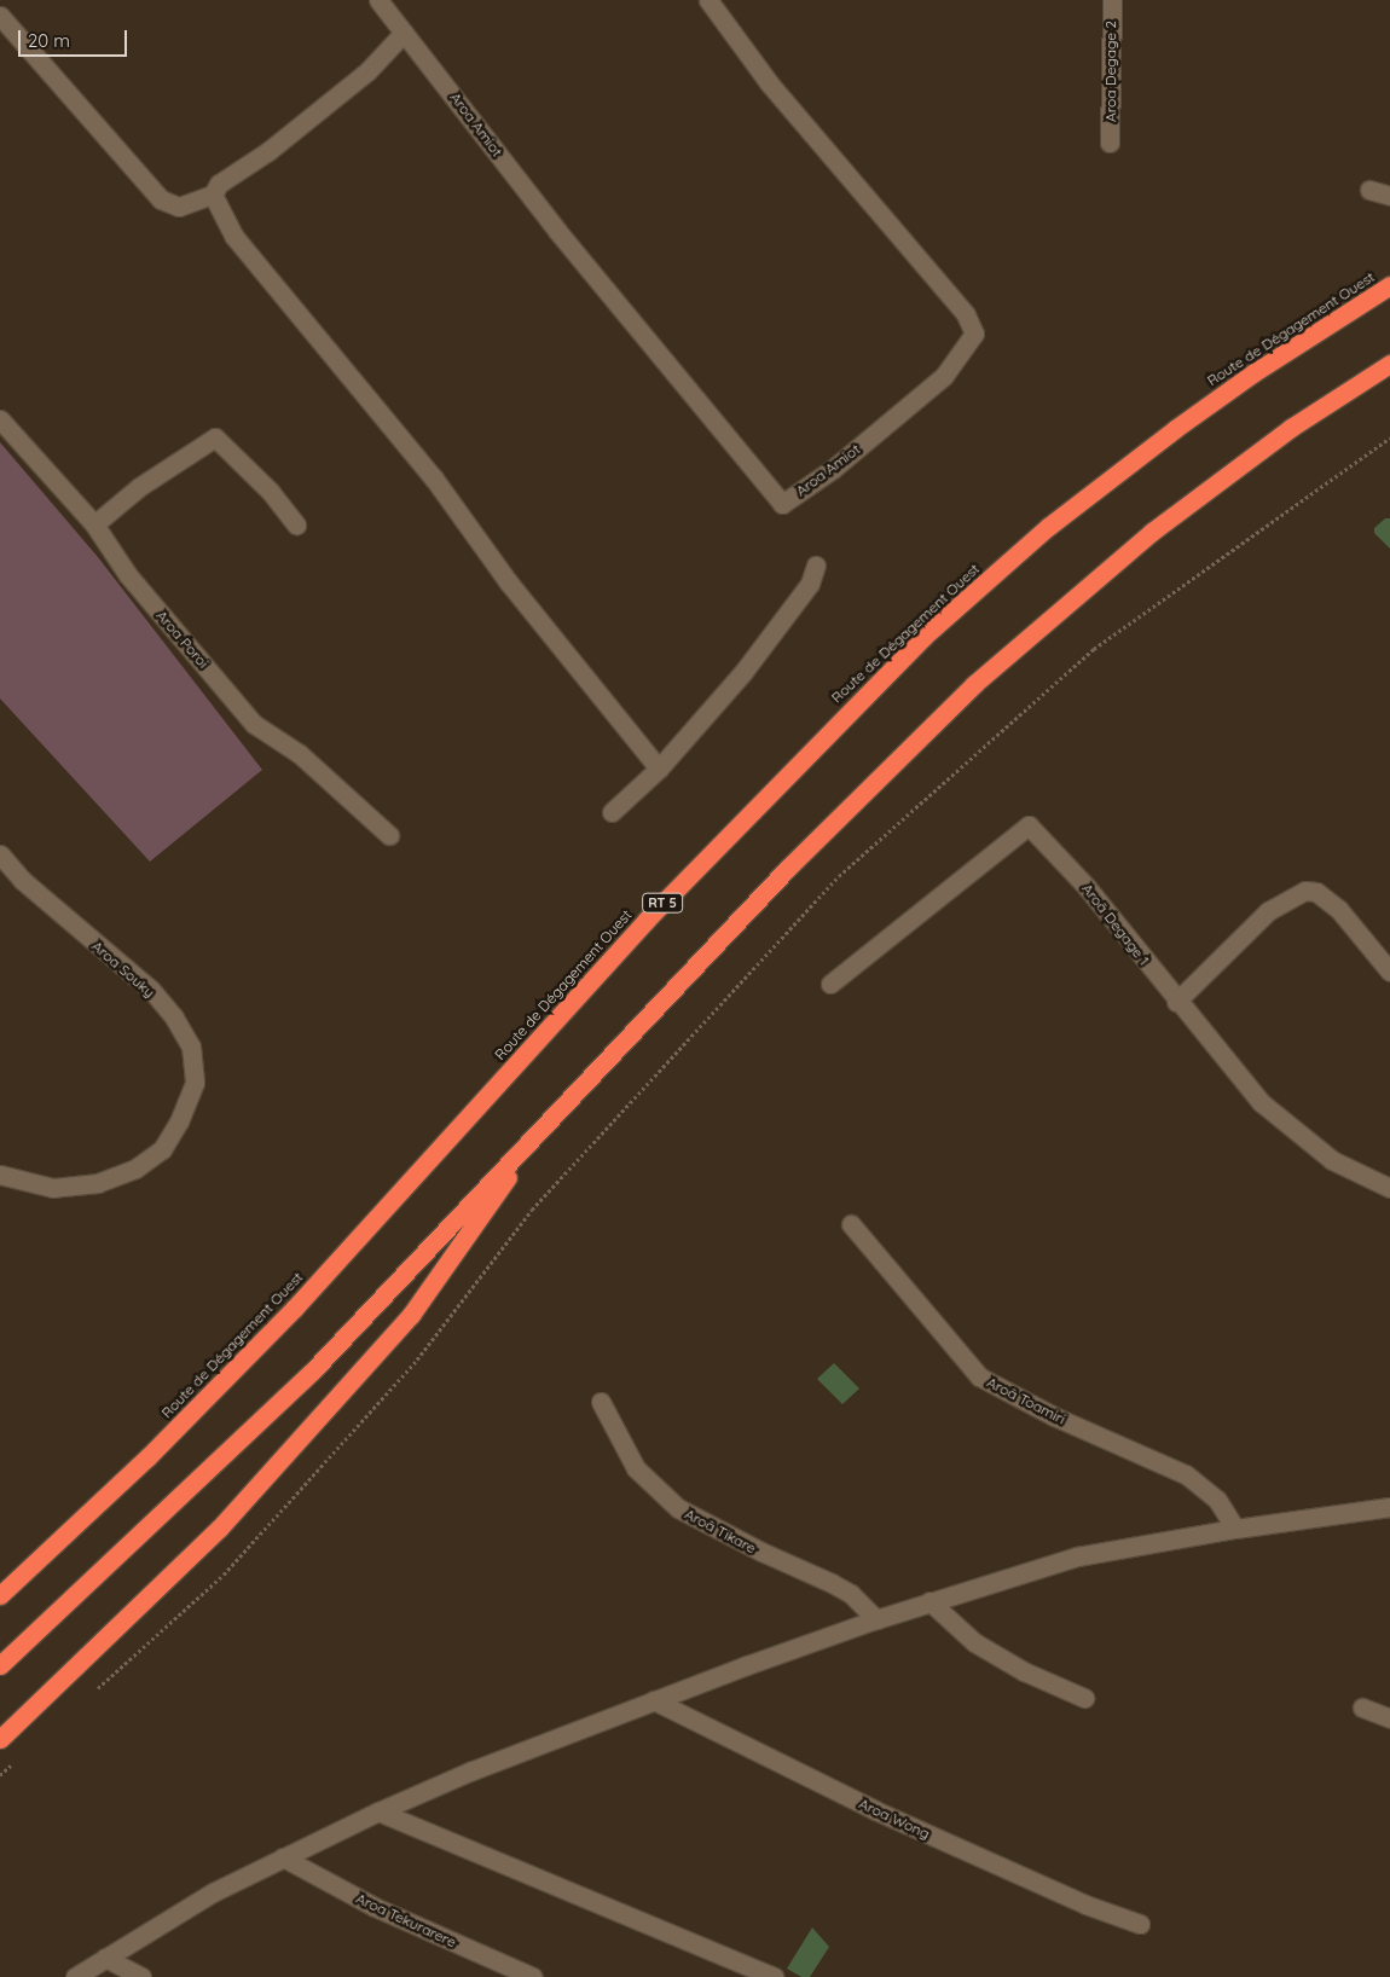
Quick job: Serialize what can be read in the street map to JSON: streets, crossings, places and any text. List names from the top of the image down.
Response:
{
  "streets": {
    "highway": ["Route de Dégagement Ouest", "RT 5"],
    "street": [
      "Aroa Degage 2",
      "Aroa Amiot",
      "Aroa Poroi",
      "Aroā Degage 1",
      "Aroa Souky",
      "Aroā Toamiri",
      "Aroā Tikare",
      "Aroa Wong",
      "Aroa Tekurarere"
    ]
  },
  "scale_bar": "20 m"
}
